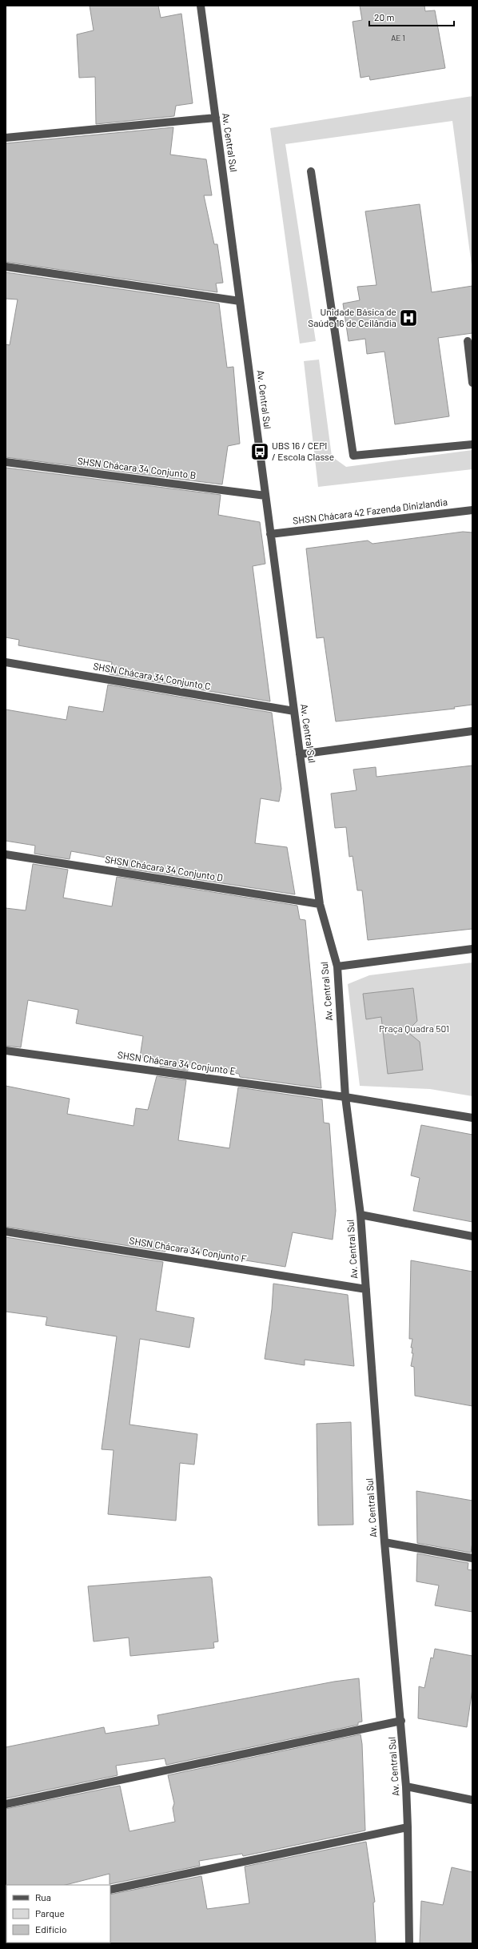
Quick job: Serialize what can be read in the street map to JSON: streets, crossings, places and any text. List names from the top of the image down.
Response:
{
  "streets": {
    "street": [
      "Av. Central Sul",
      "SHSN Chácara 34 Conjunto B",
      "SHSN Chácara 42 Fazenda Dinizlandia",
      "SHSN Chácara 34 Conjunto C",
      "SHSN Chácara 34 Conjunto D",
      "SHSN Chácara 34 Conjunto E",
      "SHSN Chácara 34 Conjunto F"
    ]
  },
  "crossings": [
    ["Av. Central Sul", "SHSN Chácara 34 Conjunto B"],
    ["Av. Central Sul", "SHSN Chácara 42 Fazenda Dinizlandia"],
    ["Av. Central Sul", "SHSN Chácara 34 Conjunto C"],
    ["Av. Central Sul", "SHSN Chácara 34 Conjunto D"],
    ["Av. Central Sul", "SHSN Chácara 34 Conjunto E"],
    ["Av. Central Sul", "SHSN Chácara 34 Conjunto F"]
  ],
  "parks": ["Praça Quadra 501"],
  "places": {
    "hospital": ["Unidade Básica de Saúde 16 de Ceilândia"],
    "bus stop": ["UBS 16 / CEPI / Escola Classe"]
  },
  "house_numbers": ["AE 1"],
  "legend": ["Rua", "Parque", "Edifício"],
  "scale_bar": "20 m"
}
